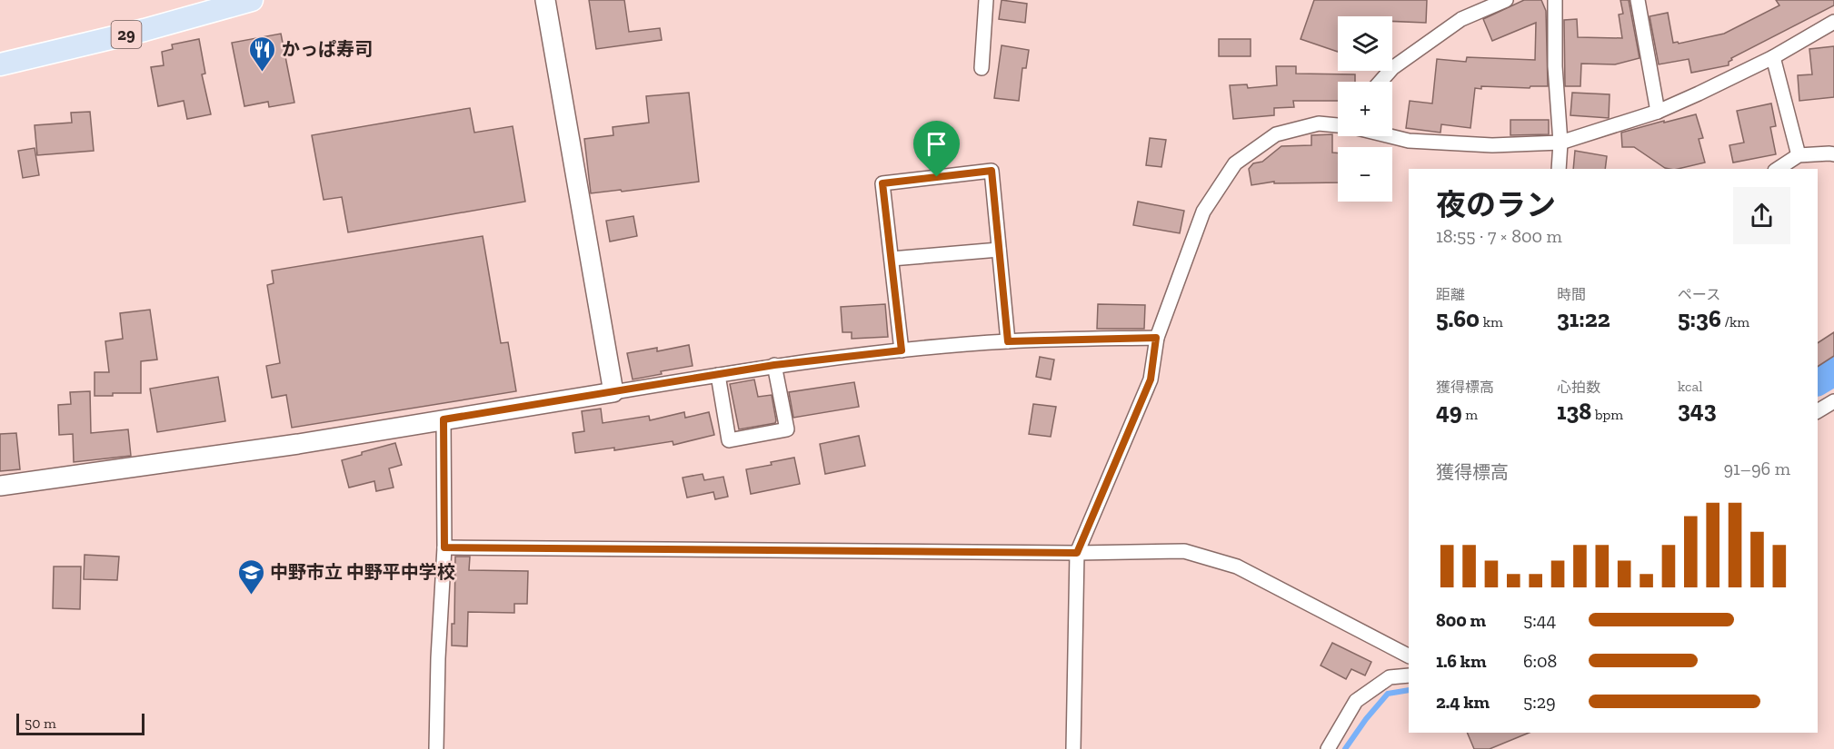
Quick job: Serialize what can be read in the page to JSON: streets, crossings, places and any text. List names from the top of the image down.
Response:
{
  "streets": {
    "main road": ["29"]
  },
  "places": {
    "restaurant": ["かっぱ寿司"],
    "school or university": ["中野市立 中野平中学校"]
  },
  "scale_bar": "50 m",
  "page": {
    "map_buttons": ["+", "−"],
    "heading": ["夜のラン", "18:55 · 7 × 800 m"],
    "stats": [
      ["距離", "5.60 km"],
      ["時間", "31:22"],
      ["ペース", "5:36 /km"],
      ["獲得標高", "49 m"],
      ["心拍数", "138 bpm"],
      ["kcal", "343"]
    ],
    "chart": ["獲得標高", "91–96 m"],
    "list": [
      {
        "name": "800 m",
        "note": "5:44"
      },
      {
        "name": "1.6 km",
        "note": "6:08"
      },
      {
        "name": "2.4 km",
        "note": "5:29"
      }
    ],
    "scale": "50 m"
  }
}
